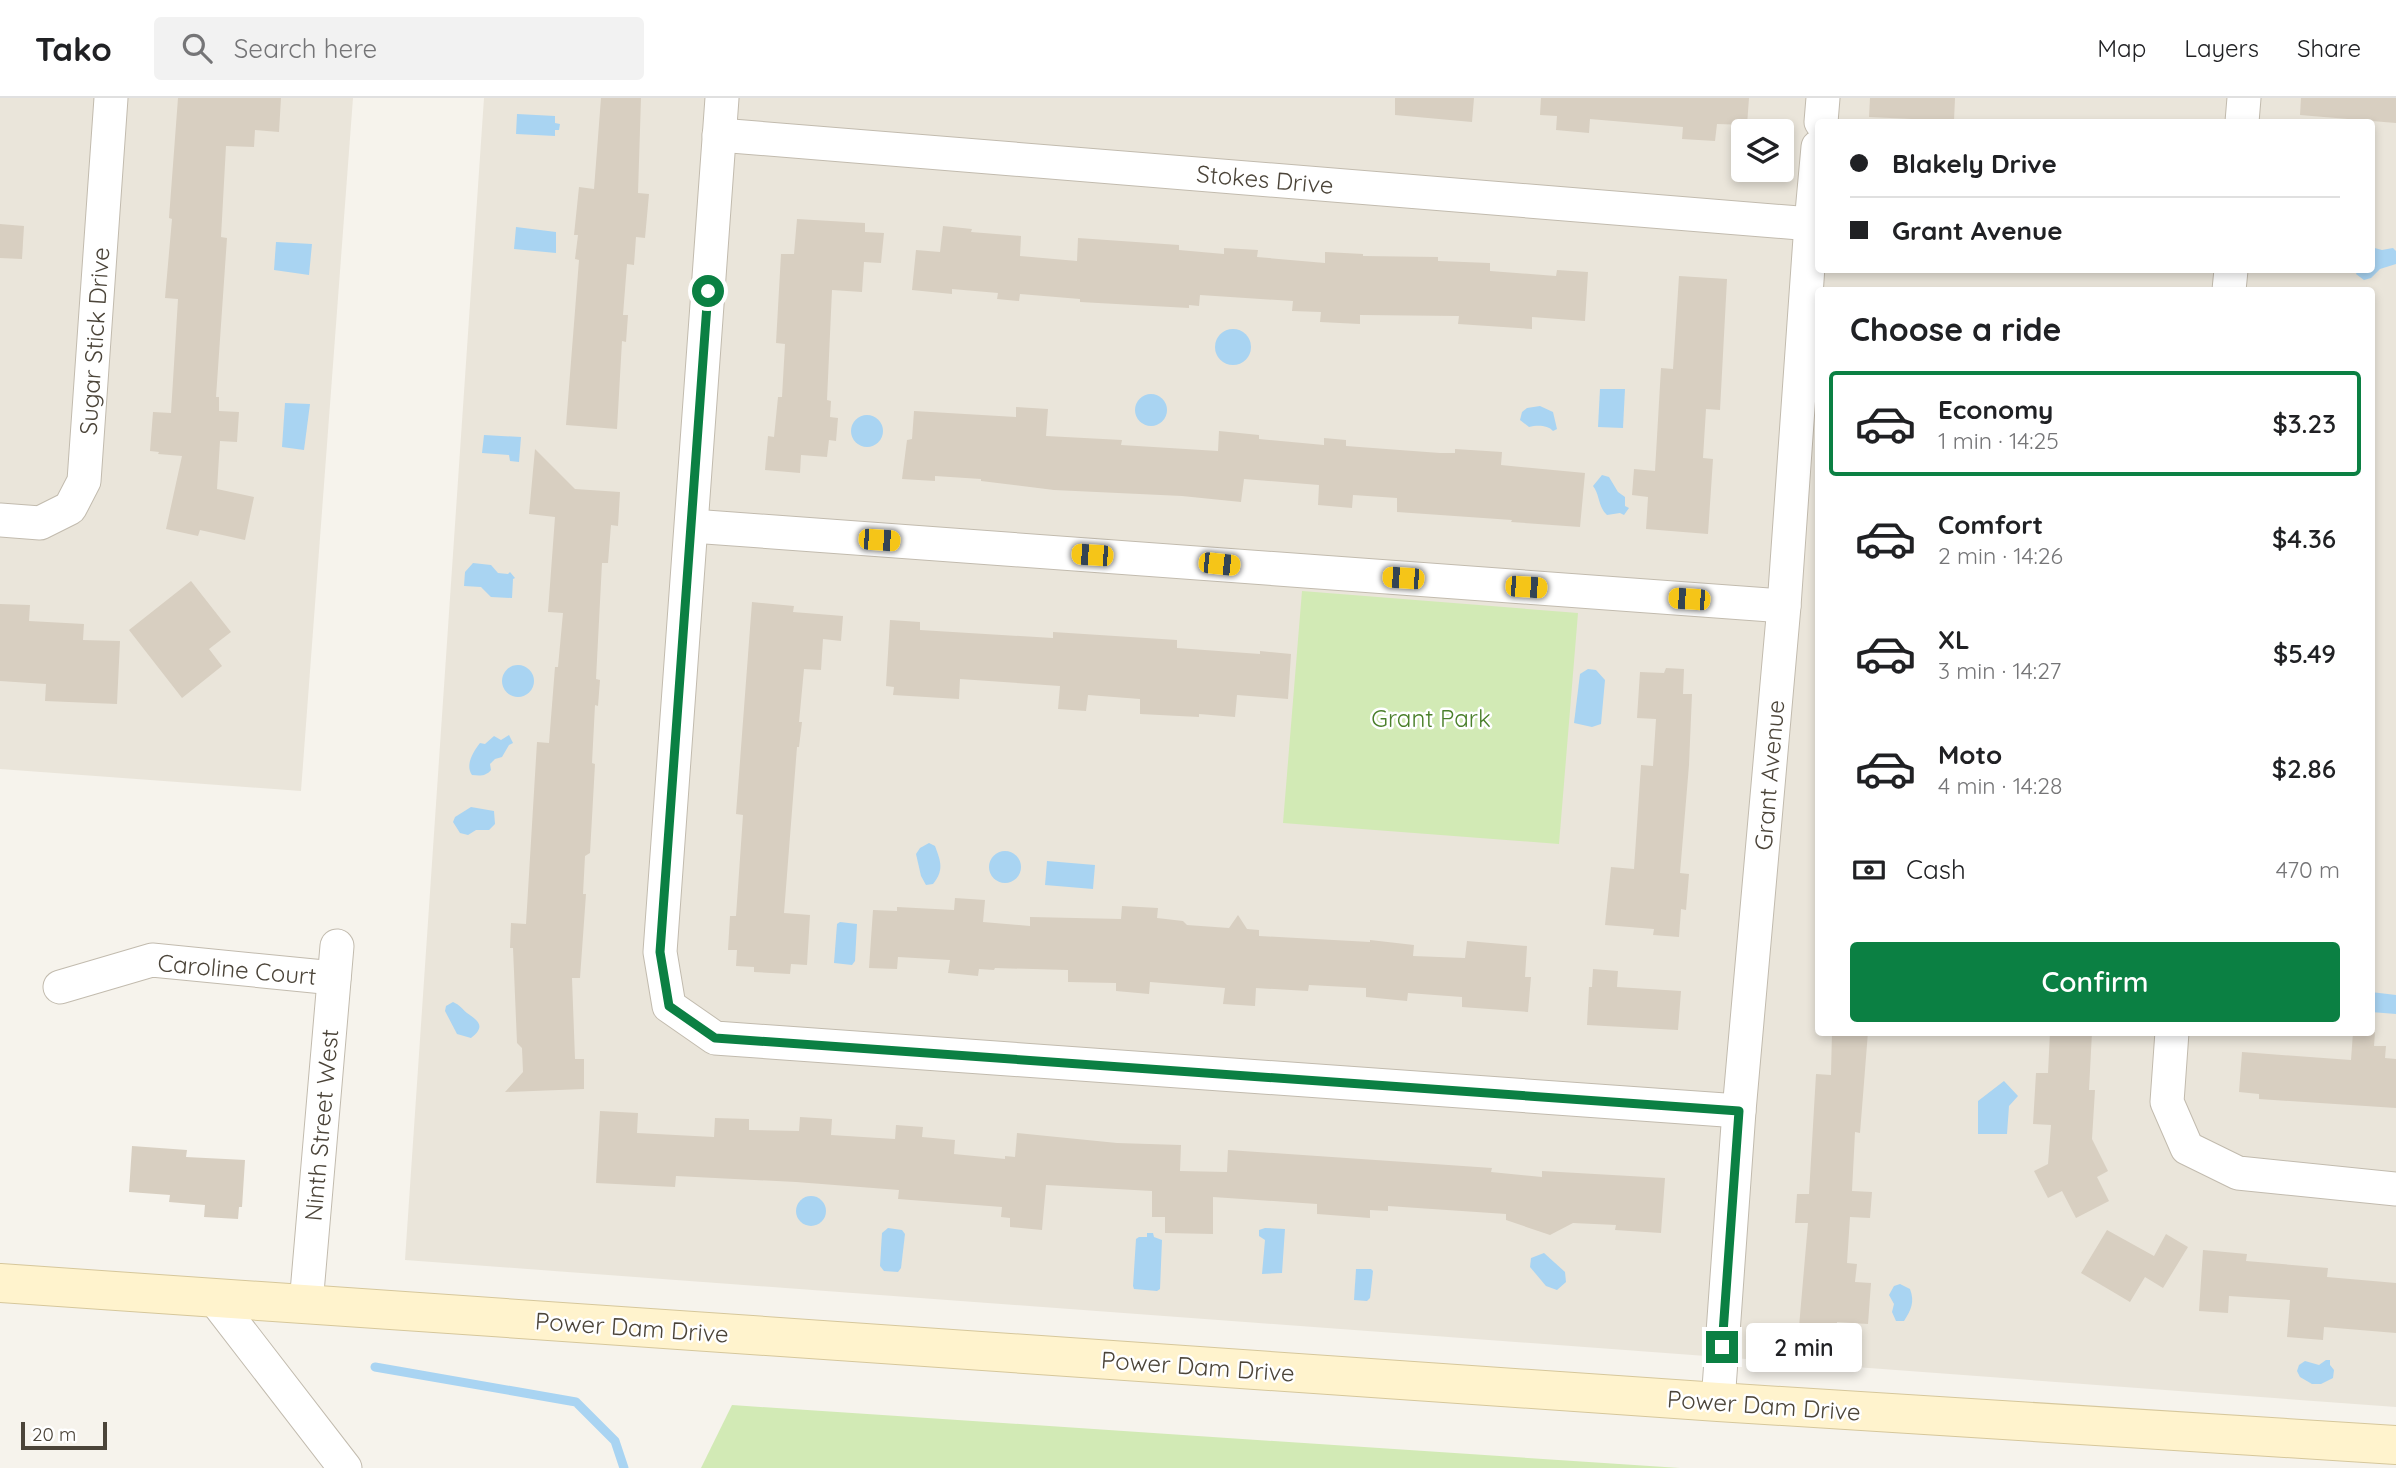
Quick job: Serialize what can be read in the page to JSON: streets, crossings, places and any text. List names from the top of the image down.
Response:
{
  "streets": {
    "main road": ["Power Dam Drive"],
    "street": [
      "Stokes Drive",
      "Sugar Stick Drive",
      "Grant Avenue",
      "Caroline Court",
      "Ninth Street West"
    ]
  },
  "crossings": [
    ["Stokes Drive", "Grant Avenue"],
    ["Grant Avenue", "Power Dam Drive"],
    ["Caroline Court", "Ninth Street West"],
    ["Ninth Street West", "Power Dam Drive"]
  ],
  "parks": ["Grant Park"],
  "scale_bar": "20 m",
  "page": {
    "header": "Tako",
    "search": "Search here",
    "nav": ["Map", "Layers", "Share"],
    "banner": ["Blakely Drive", "Grant Avenue"],
    "heading": "Choose a ride",
    "list": [
      {
        "name": "Economy",
        "note": "1 min · 14:25",
        "value": "$3.23"
      },
      {
        "name": "Comfort",
        "note": "2 min · 14:26",
        "value": "$4.36"
      },
      {
        "name": "XL",
        "note": "3 min · 14:27",
        "value": "$5.49"
      },
      {
        "name": "Moto",
        "note": "4 min · 14:28",
        "value": "$2.86"
      }
    ],
    "pay": ["Cash", "470 m"],
    "buttons": "Confirm",
    "bubble": "2 min",
    "scale": "20 m"
  }
}
